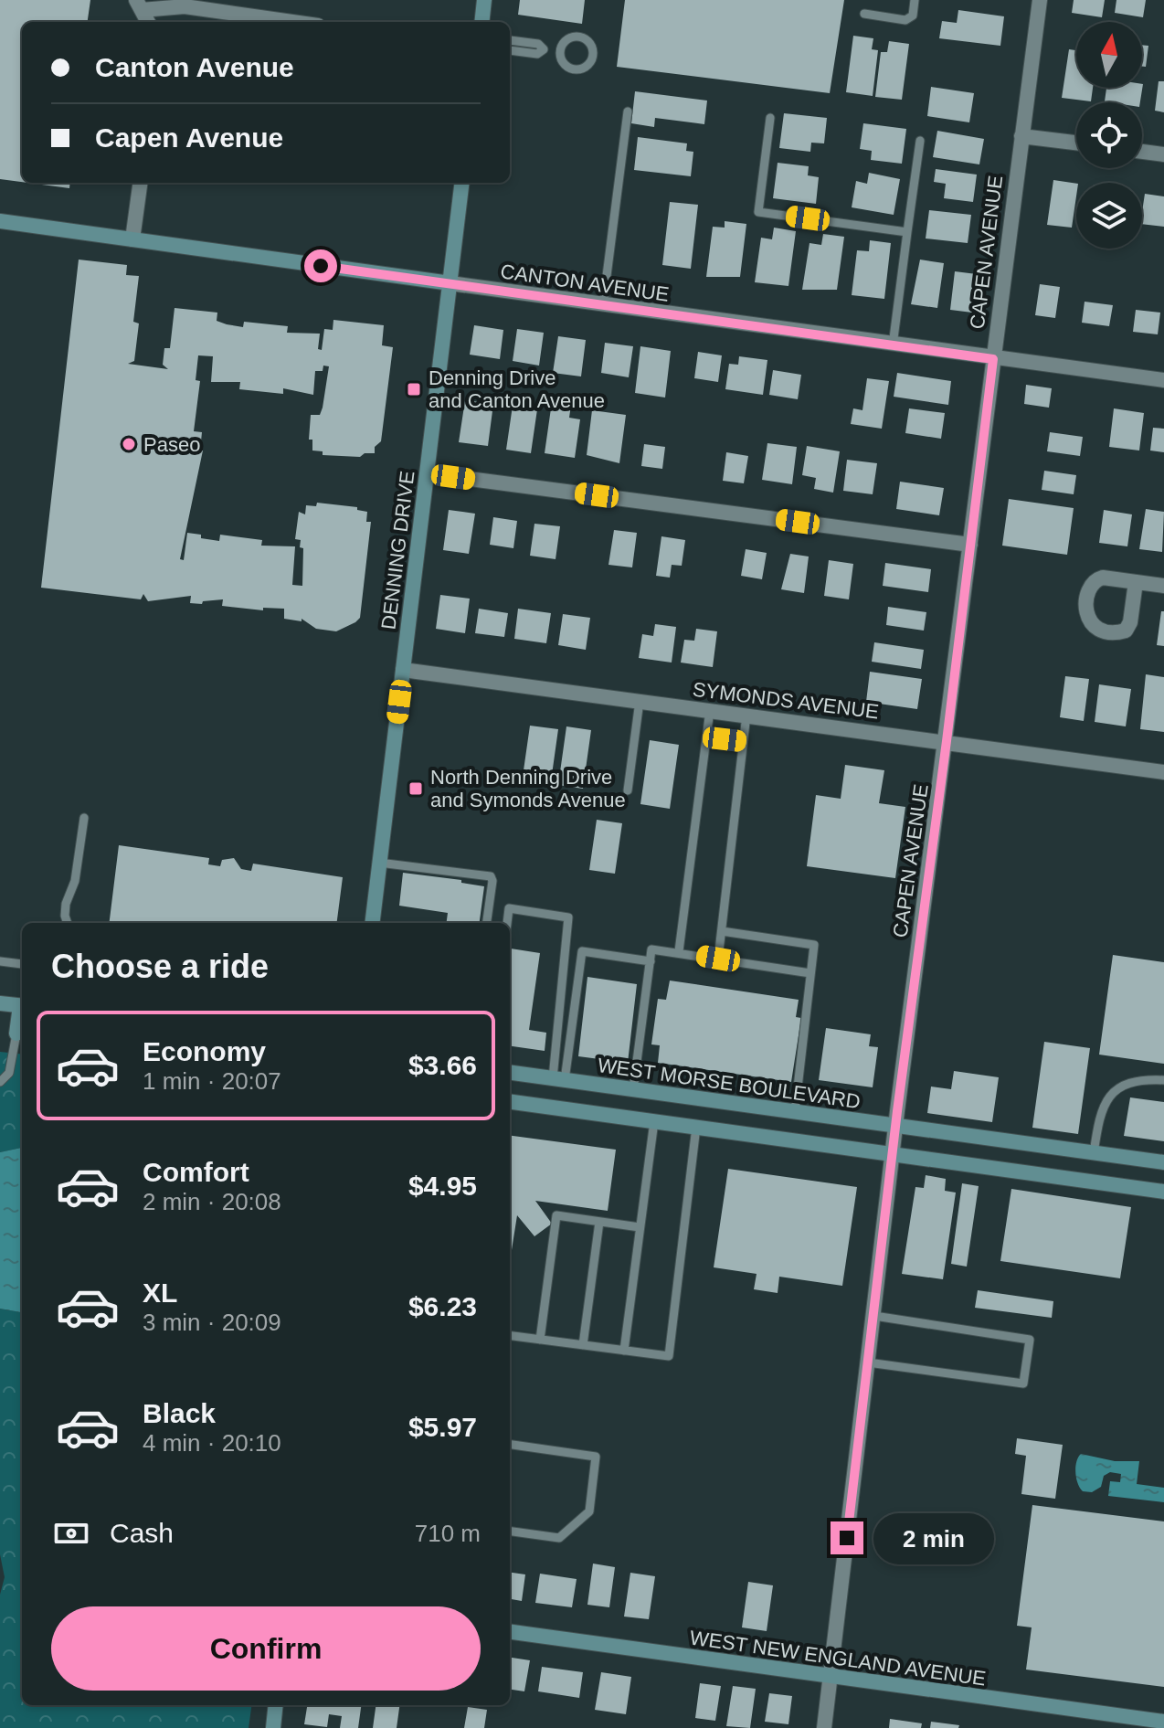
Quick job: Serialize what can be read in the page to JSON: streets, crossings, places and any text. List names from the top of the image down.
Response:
{
  "streets": {
    "street": [
      "CAPEN AVENUE",
      "CANTON AVENUE",
      "DENNING DRIVE",
      "SYMONDS AVENUE",
      "WEST MORSE BOULEVARD",
      "WEST NEW ENGLAND AVENUE"
    ]
  },
  "crossings": [
    ["CAPEN AVENUE", "CANTON AVENUE"],
    ["CAPEN AVENUE", "SYMONDS AVENUE"],
    ["CAPEN AVENUE", "WEST MORSE BOULEVARD"],
    ["CAPEN AVENUE", "WEST NEW ENGLAND AVENUE"],
    ["CANTON AVENUE", "DENNING DRIVE"],
    ["DENNING DRIVE", "SYMONDS AVENUE"]
  ],
  "places": {
    "transit": ["Denning Drive and Canton Avenue", "North Denning Drive and Symonds Avenue"],
    "other": ["Paseo"]
  },
  "north": "top",
  "page": {
    "banner": ["Canton Avenue", "Capen Avenue"],
    "heading": "Choose a ride",
    "list": [
      {
        "name": "Economy",
        "note": "1 min · 20:07",
        "value": "$3.66"
      },
      {
        "name": "Comfort",
        "note": "2 min · 20:08",
        "value": "$4.95"
      },
      {
        "name": "XL",
        "note": "3 min · 20:09",
        "value": "$6.23"
      },
      {
        "name": "Black",
        "note": "4 min · 20:10",
        "value": "$5.97"
      }
    ],
    "pay": ["Cash", "710 m"],
    "bubble": "2 min",
    "buttons": "Confirm"
  }
}
